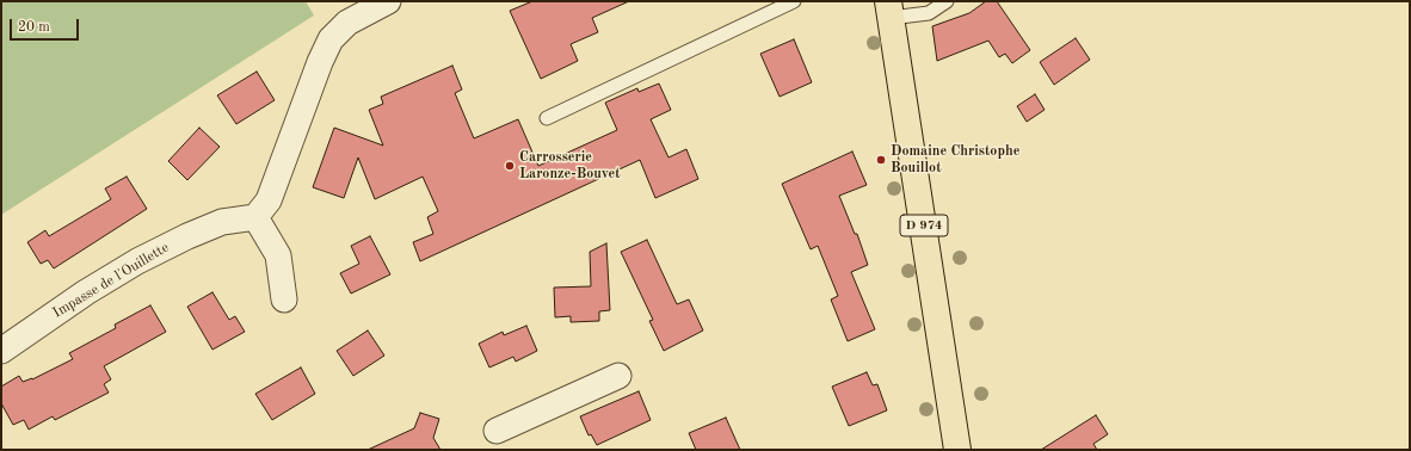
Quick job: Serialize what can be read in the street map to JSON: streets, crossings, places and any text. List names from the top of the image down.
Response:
{
  "streets": {
    "main road": ["D 974"],
    "street": ["Impasse de l'Ouillette"]
  },
  "places": ["Domaine Christophe Bouillot", "Carrosserie Laronze-Bouvet"],
  "scale_bar": "20 m"
}
